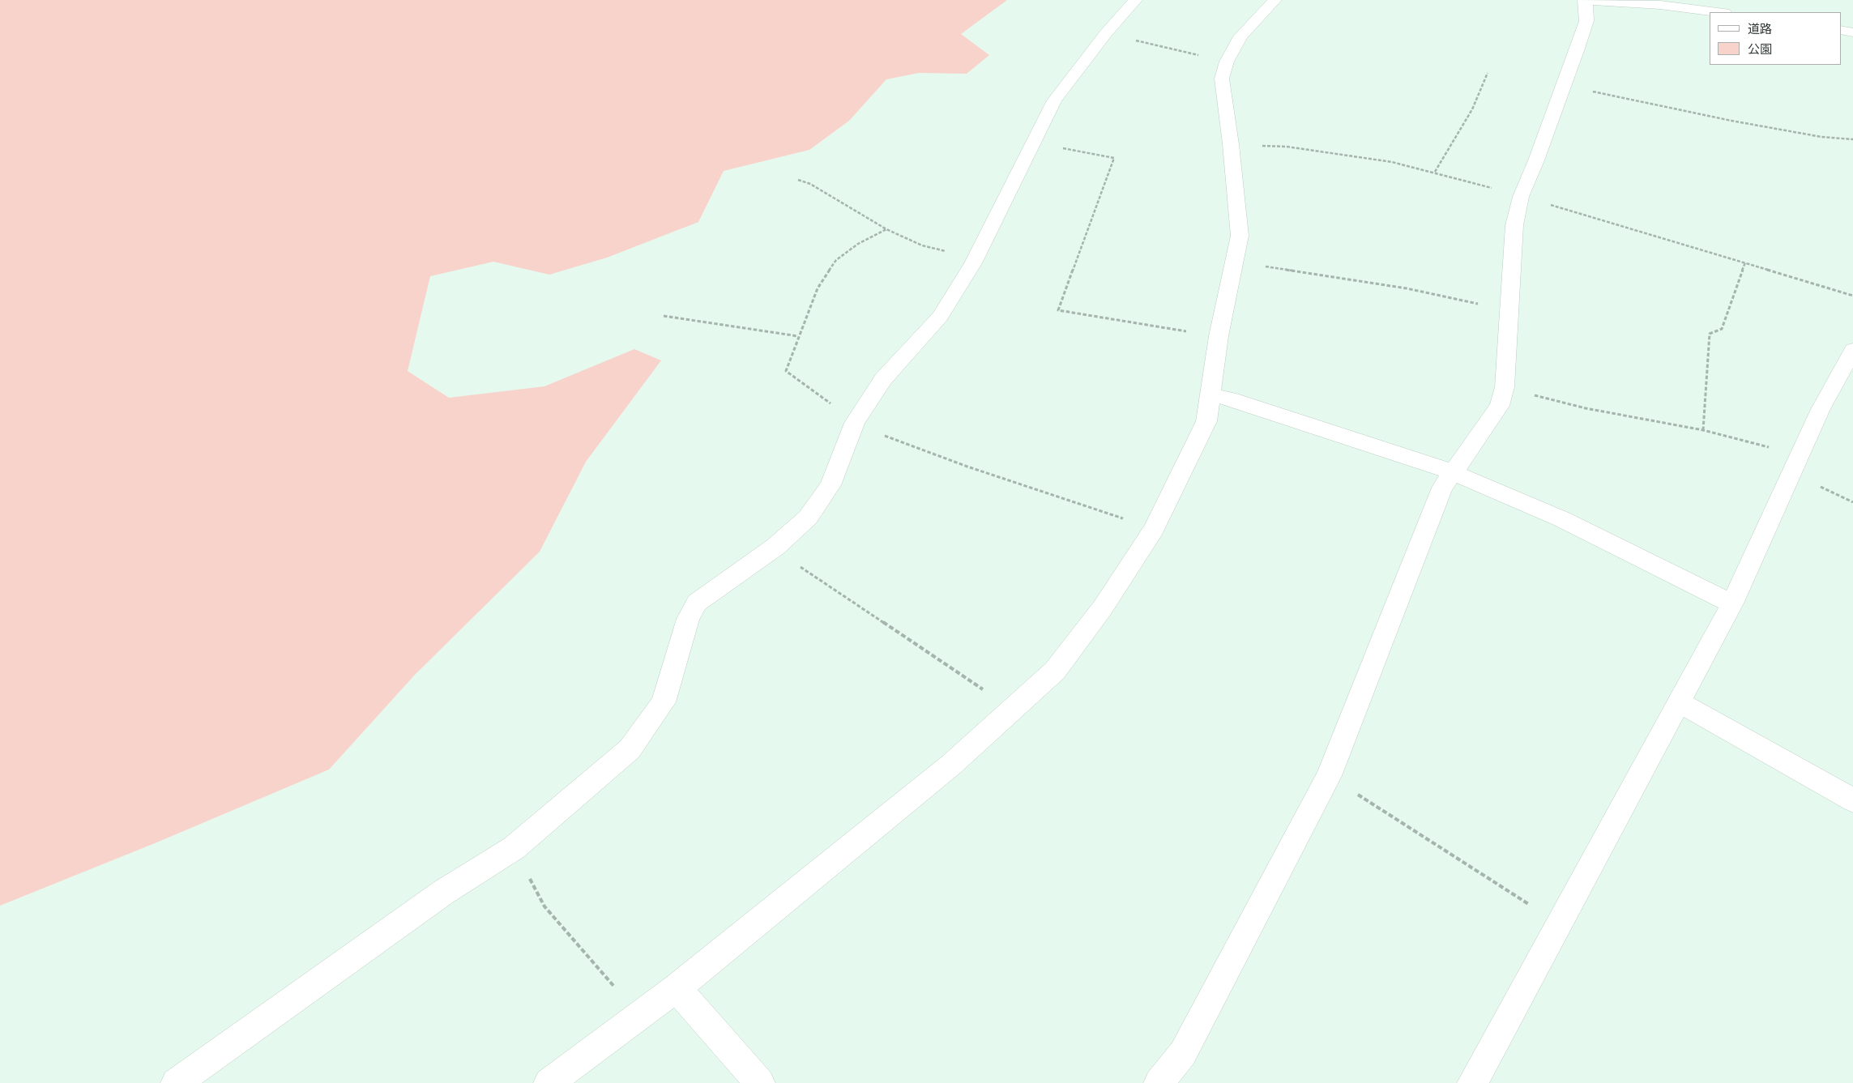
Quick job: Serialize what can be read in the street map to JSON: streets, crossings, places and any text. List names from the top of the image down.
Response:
{
  "legend": ["道路", "公園"]
}
